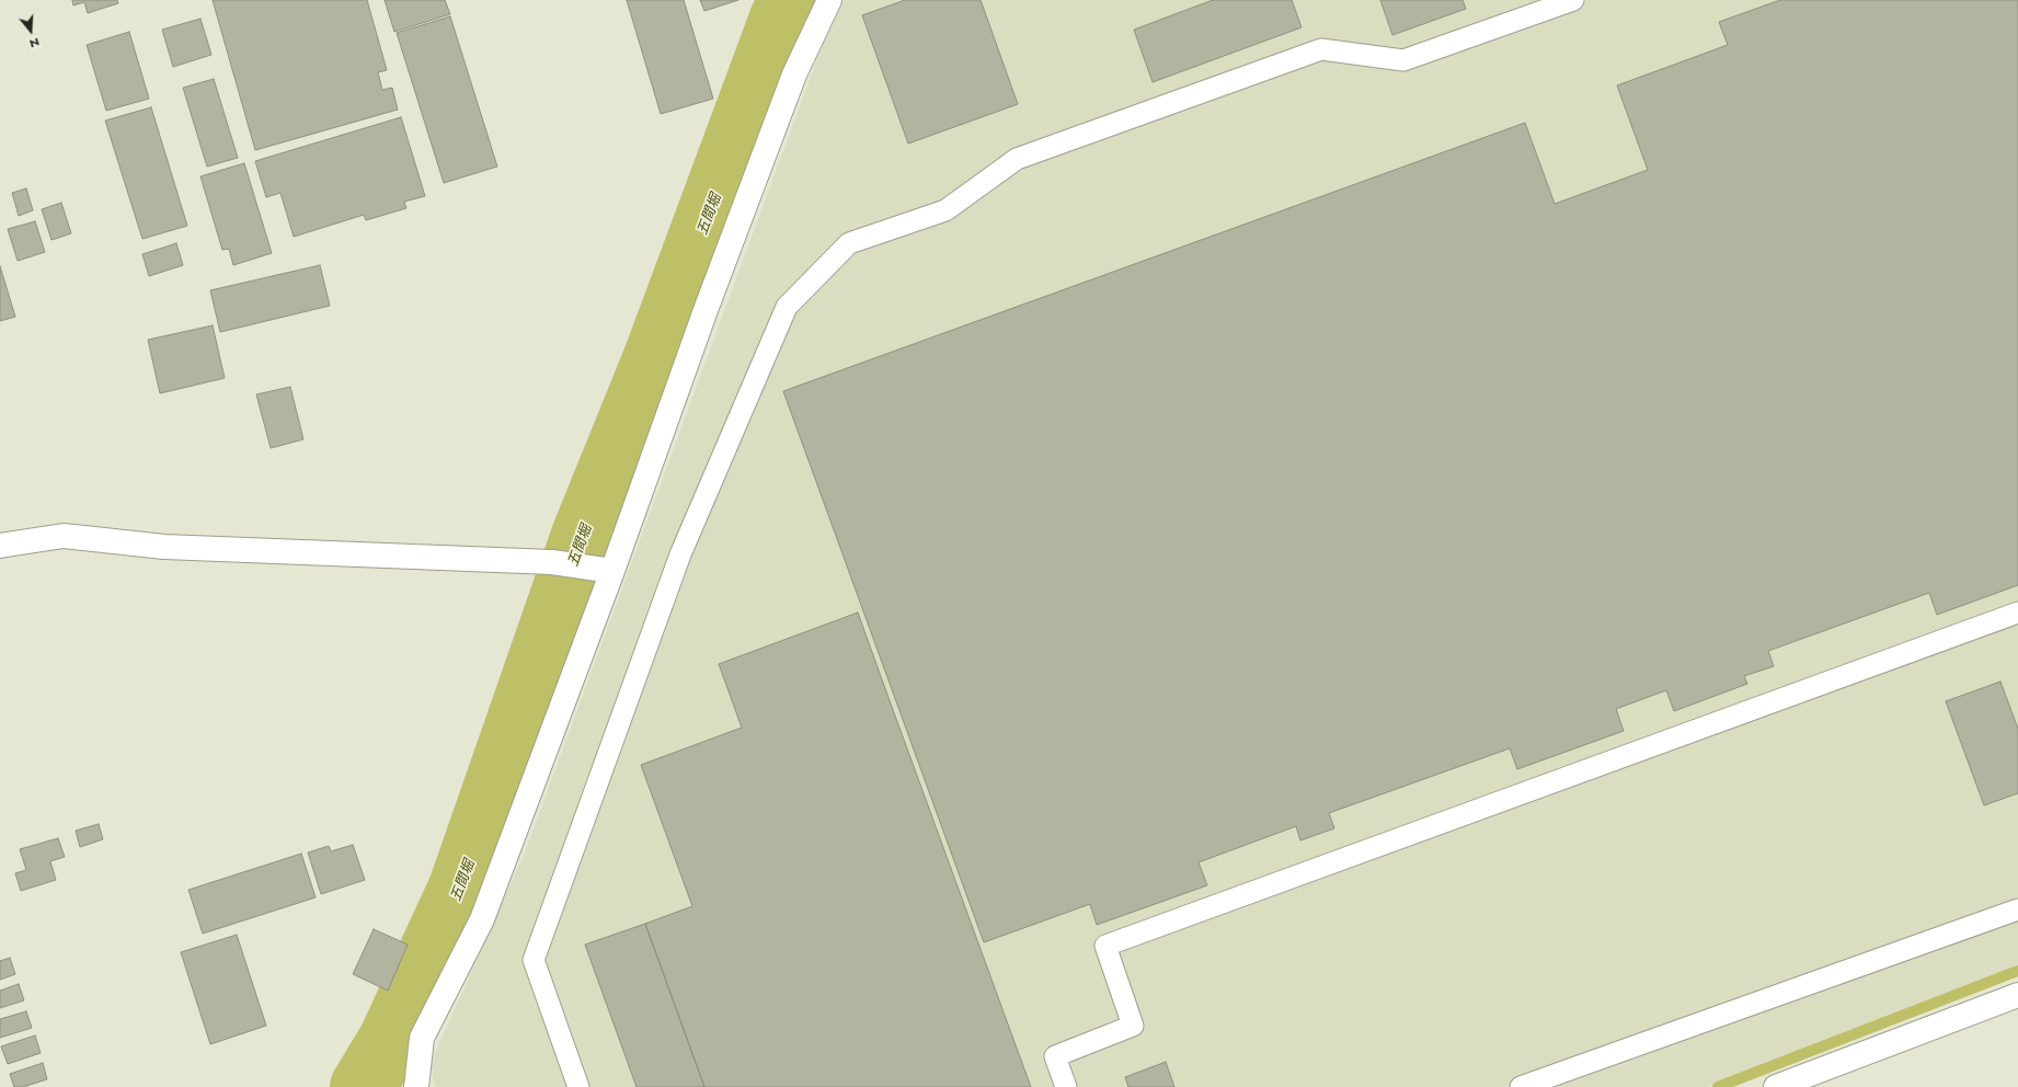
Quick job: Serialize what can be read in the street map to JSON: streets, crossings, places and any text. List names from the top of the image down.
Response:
{
  "water": ["五間堀"],
  "north": "bottom"
}
